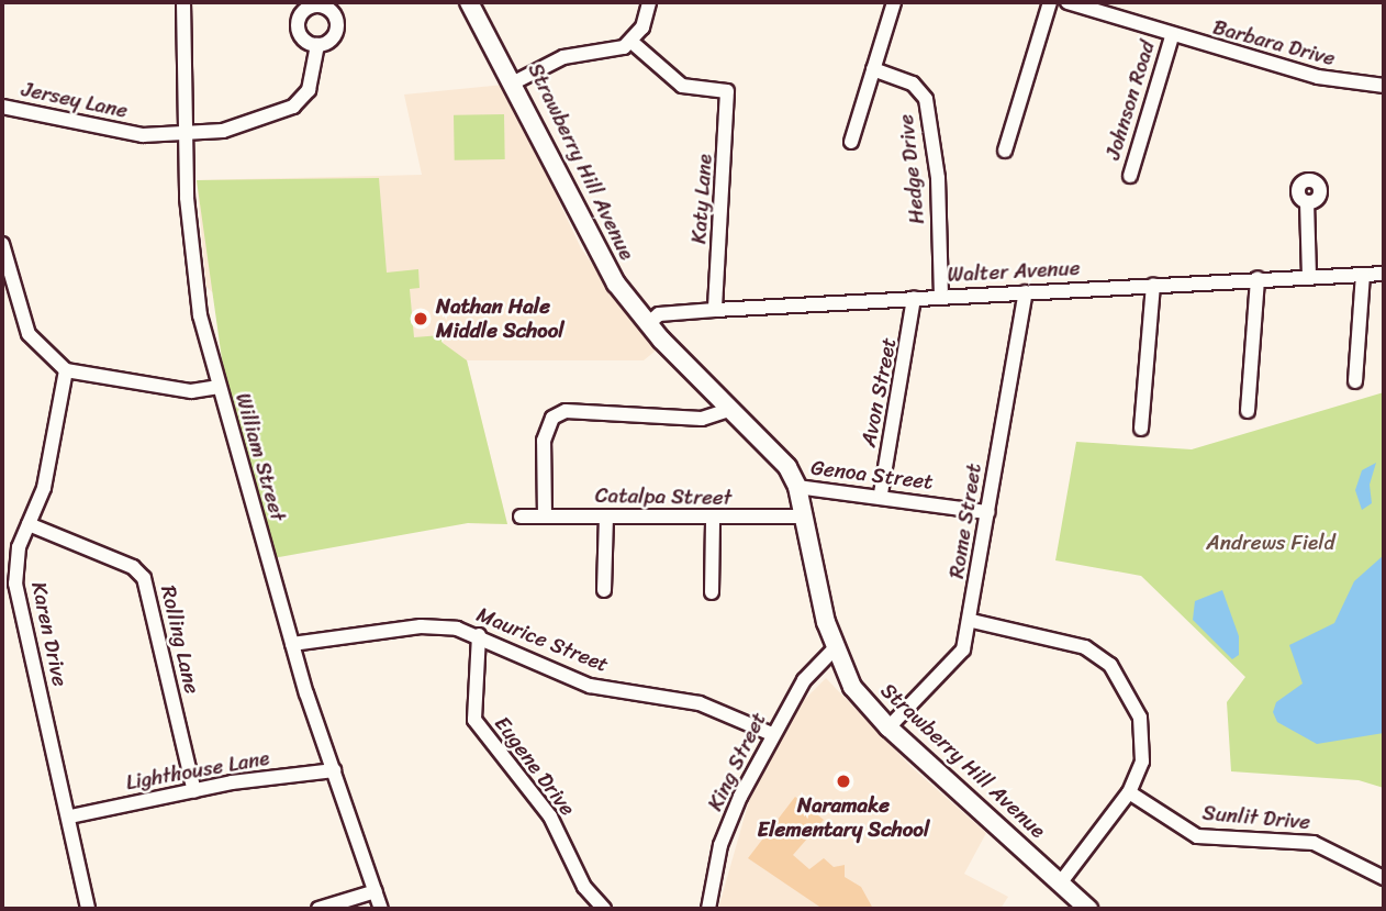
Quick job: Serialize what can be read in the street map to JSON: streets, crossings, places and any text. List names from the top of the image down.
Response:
{
  "streets": {
    "main road": ["Strawberry Hill Avenue"],
    "street": [
      "Barbara Drive",
      "Jersey Lane",
      "Johnson Road",
      "Hedge Drive",
      "Katy Lane",
      "Walter Avenue",
      "Avon Street",
      "William Street",
      "Genoa Street",
      "Catalpa Street",
      "Rome Street",
      "Karen Drive",
      "Rolling Lane",
      "Maurice Street",
      "King Street",
      "Eugene Drive",
      "Lighthouse Lane",
      "Sunlit Drive"
    ]
  },
  "crossings": [
    ["Barbara Drive", "Johnson Road"],
    ["Jersey Lane", "William Street"],
    ["Strawberry Hill Avenue", "Walter Avenue"],
    ["Strawberry Hill Avenue", "Genoa Street"],
    ["Strawberry Hill Avenue", "Catalpa Street"],
    ["Strawberry Hill Avenue", "Rome Street"],
    ["Strawberry Hill Avenue", "King Street"],
    ["Hedge Drive", "Walter Avenue"],
    ["Katy Lane", "Walter Avenue"],
    ["Walter Avenue", "Avon Street"],
    ["Walter Avenue", "Rome Street"],
    ["Avon Street", "Genoa Street"],
    ["William Street", "Maurice Street"],
    ["William Street", "Lighthouse Lane"],
    ["Genoa Street", "Rome Street"],
    ["Karen Drive", "Rolling Lane"],
    ["Karen Drive", "Lighthouse Lane"],
    ["Rolling Lane", "Lighthouse Lane"],
    ["Maurice Street", "King Street"],
    ["Maurice Street", "Eugene Drive"]
  ],
  "parks": ["Andrews Field"],
  "places": ["Nathan Hale Middle School", "Naramake Elementary School"]
}
